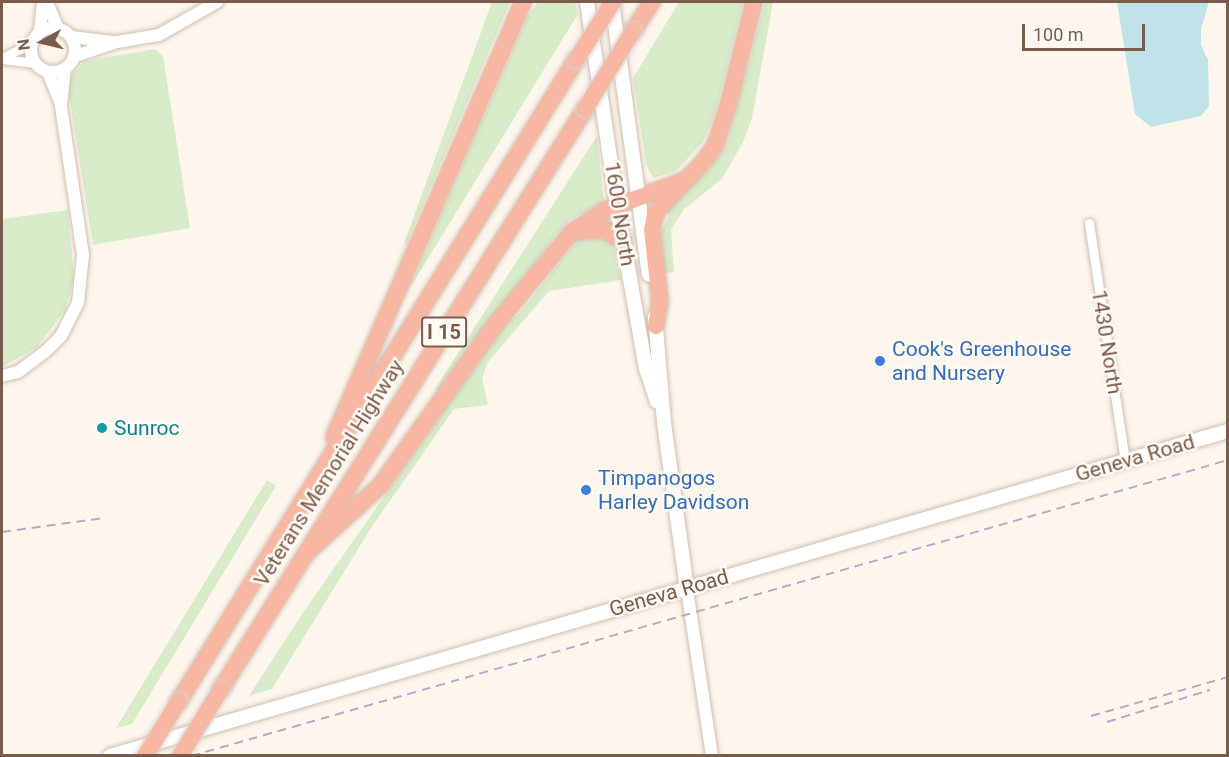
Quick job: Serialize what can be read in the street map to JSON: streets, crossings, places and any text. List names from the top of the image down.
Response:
{
  "streets": {
    "highway": ["I 15", "Veterans Memorial Highway"],
    "main road": ["1600 North", "Geneva Road"],
    "street": ["1430 North"]
  },
  "crossings": [
    ["1600 North", "Geneva Road"],
    ["1600 North", "Veterans Memorial Highway"],
    ["1430 North", "Geneva Road"]
  ],
  "places": ["Cook's Greenhouse and Nursery", "Sunroc", "Timpanogos Harley Davidson"],
  "scale_bar": "100 m",
  "north": "left"
}
